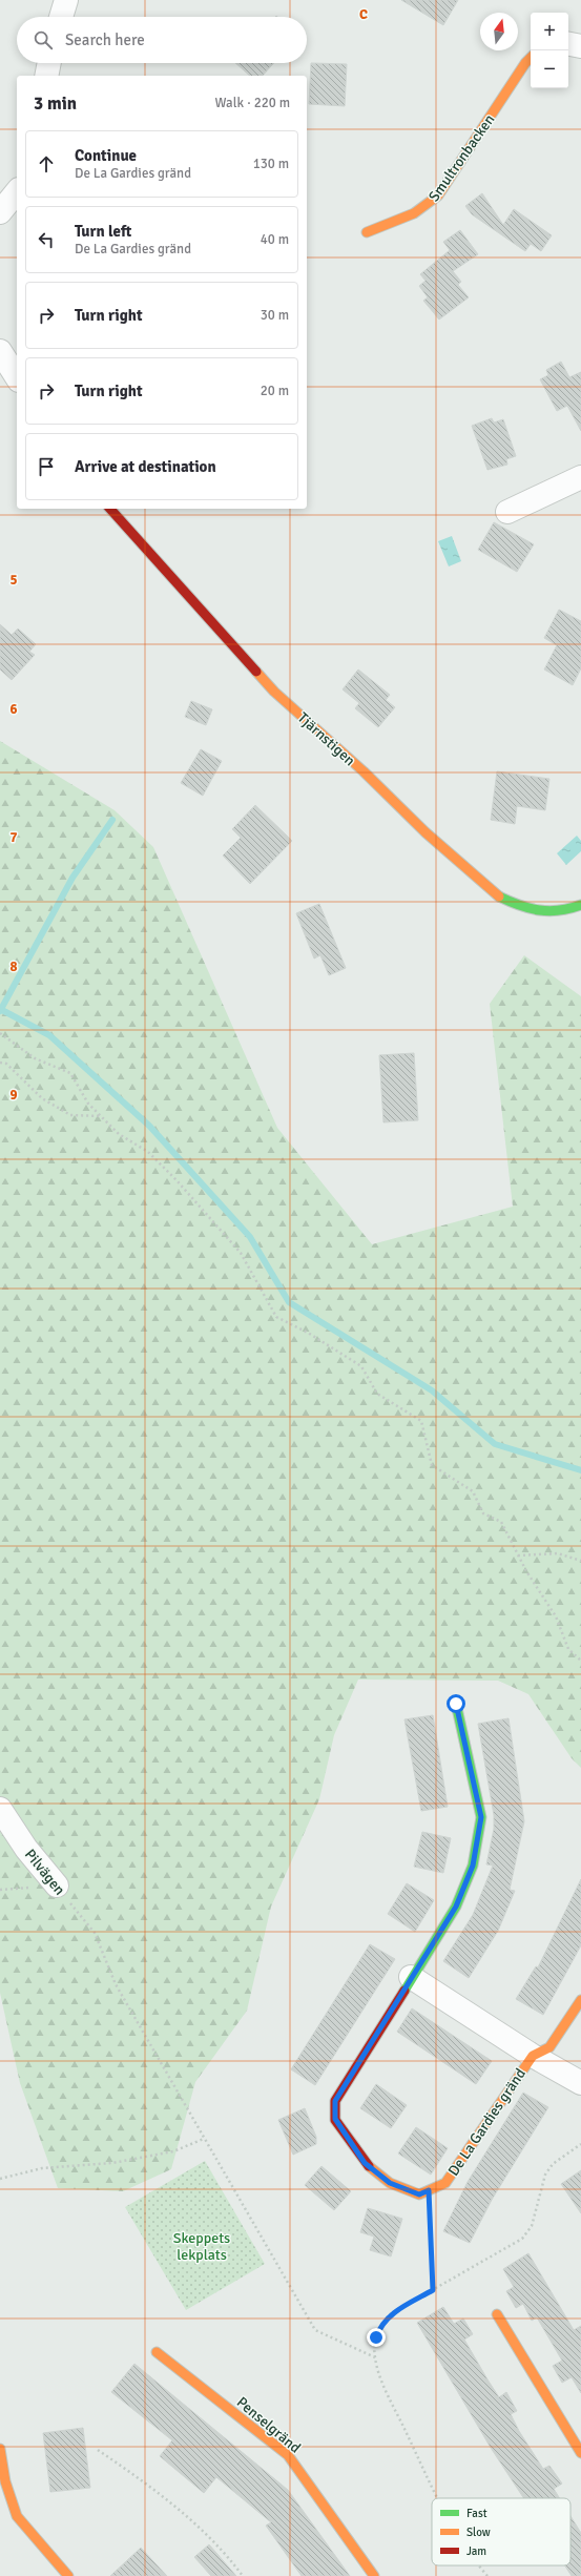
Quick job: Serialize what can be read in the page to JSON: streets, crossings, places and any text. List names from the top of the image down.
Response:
{
  "streets": {
    "street": [
      "Smultronbacken",
      "Tjärnstigen",
      "Pilvägen",
      "De La Gardies gränd",
      "Penselgränd"
    ]
  },
  "parks": ["Skeppets lekplats"],
  "legend": ["Fast", "Slow", "Jam"],
  "north": "top",
  "page": {
    "map_buttons": ["+", "−"],
    "search": "Search here",
    "heading": ["3 min", "Walk · 220 m"],
    "list": [
      ["Continue", "De La Gardies gränd", "130 m"],
      ["Turn left", "De La Gardies gränd", "40 m"],
      ["Turn right", "30 m"],
      ["Turn right", "20 m"],
      "Arrive at destination"
    ]
  },
  "grid": {
    "columns": ["C"],
    "rows": [
      "5",
      "6",
      "7",
      "8",
      "9"
    ]
  }
}
